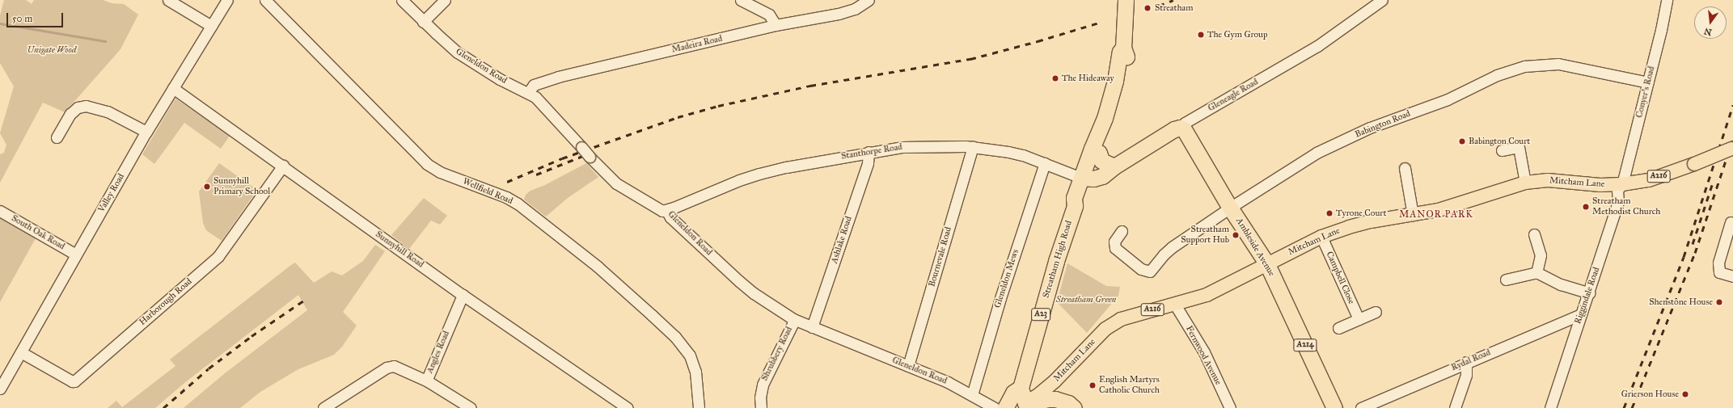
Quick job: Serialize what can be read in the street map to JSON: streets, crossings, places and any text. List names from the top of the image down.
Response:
{
  "streets": {
    "highway": [
      "Gleneagle Road",
      "Ambleside Avenue",
      "Streatham High Road",
      "A23",
      "A214"
    ],
    "main road": ["A216", "Mitcham Lane"],
    "street": [
      "Madeira Road",
      "Gleneldon Road",
      "Conyer's Road",
      "Babington Road",
      "Stanthorpe Road",
      "Wellfield Road",
      "Valley Road",
      "South Oak Road",
      "Ashlake Road",
      "Sunnyhill Road",
      "Bournevale Road",
      "Campbell Close",
      "Gleneldon Mews",
      "Riggindale Road",
      "Harborough Road",
      "Angles Road",
      "Shrubbery Road",
      "Fernwood Avenue",
      "Rydal Road"
    ]
  },
  "crossings": [
    ["Madeira Road", "Gleneldon Road"],
    ["Gleneldon Road", "Stanthorpe Road"],
    ["Gleneldon Road", "Ashlake Road"],
    ["Gleneldon Road", "Bournevale Road"],
    ["Gleneldon Road", "Gleneldon Mews"],
    ["Gleneldon Road", "Shrubbery Road"],
    ["Conyer's Road", "Babington Road"],
    ["Conyer's Road", "Mitcham Lane"],
    ["Conyer's Road", "Riggindale Road"],
    ["Gleneagle Road", "Stanthorpe Road"],
    ["Gleneagle Road", "Ambleside Avenue"],
    ["Gleneagle Road", "Streatham High Road"],
    ["Babington Road", "Ambleside Avenue"],
    ["Stanthorpe Road", "Ashlake Road"],
    ["Stanthorpe Road", "Bournevale Road"],
    ["Stanthorpe Road", "Streatham High Road"],
    ["Stanthorpe Road", "Gleneldon Mews"],
    ["Mitcham Lane", "Ambleside Avenue"],
    ["Mitcham Lane", "Campbell Close"],
    ["Mitcham Lane", "Riggindale Road"],
    ["Mitcham Lane", "Fernwood Avenue"],
    ["Valley Road", "South Oak Road"],
    ["Valley Road", "Sunnyhill Road"],
    ["Valley Road", "Harborough Road"],
    ["Sunnyhill Road", "Harborough Road"],
    ["Sunnyhill Road", "Angles Road"],
    ["Riggindale Road", "Rydal Road"]
  ],
  "districts": ["MANOR PARK"],
  "parks": ["Unigate Wood", "Streatham Green"],
  "places": [
    "Streatham",
    "The Gym Group",
    "The Hideaway",
    "Babington Court",
    "Sunnyhill Primary School",
    "Streatham Methodist Church",
    "Tyrone Court",
    "Streatham Support Hub",
    "Shenstone House",
    "English Martyrs Catholic Church",
    "Grierson House"
  ],
  "scale_bar": "50 m",
  "north": "bottom"
}
